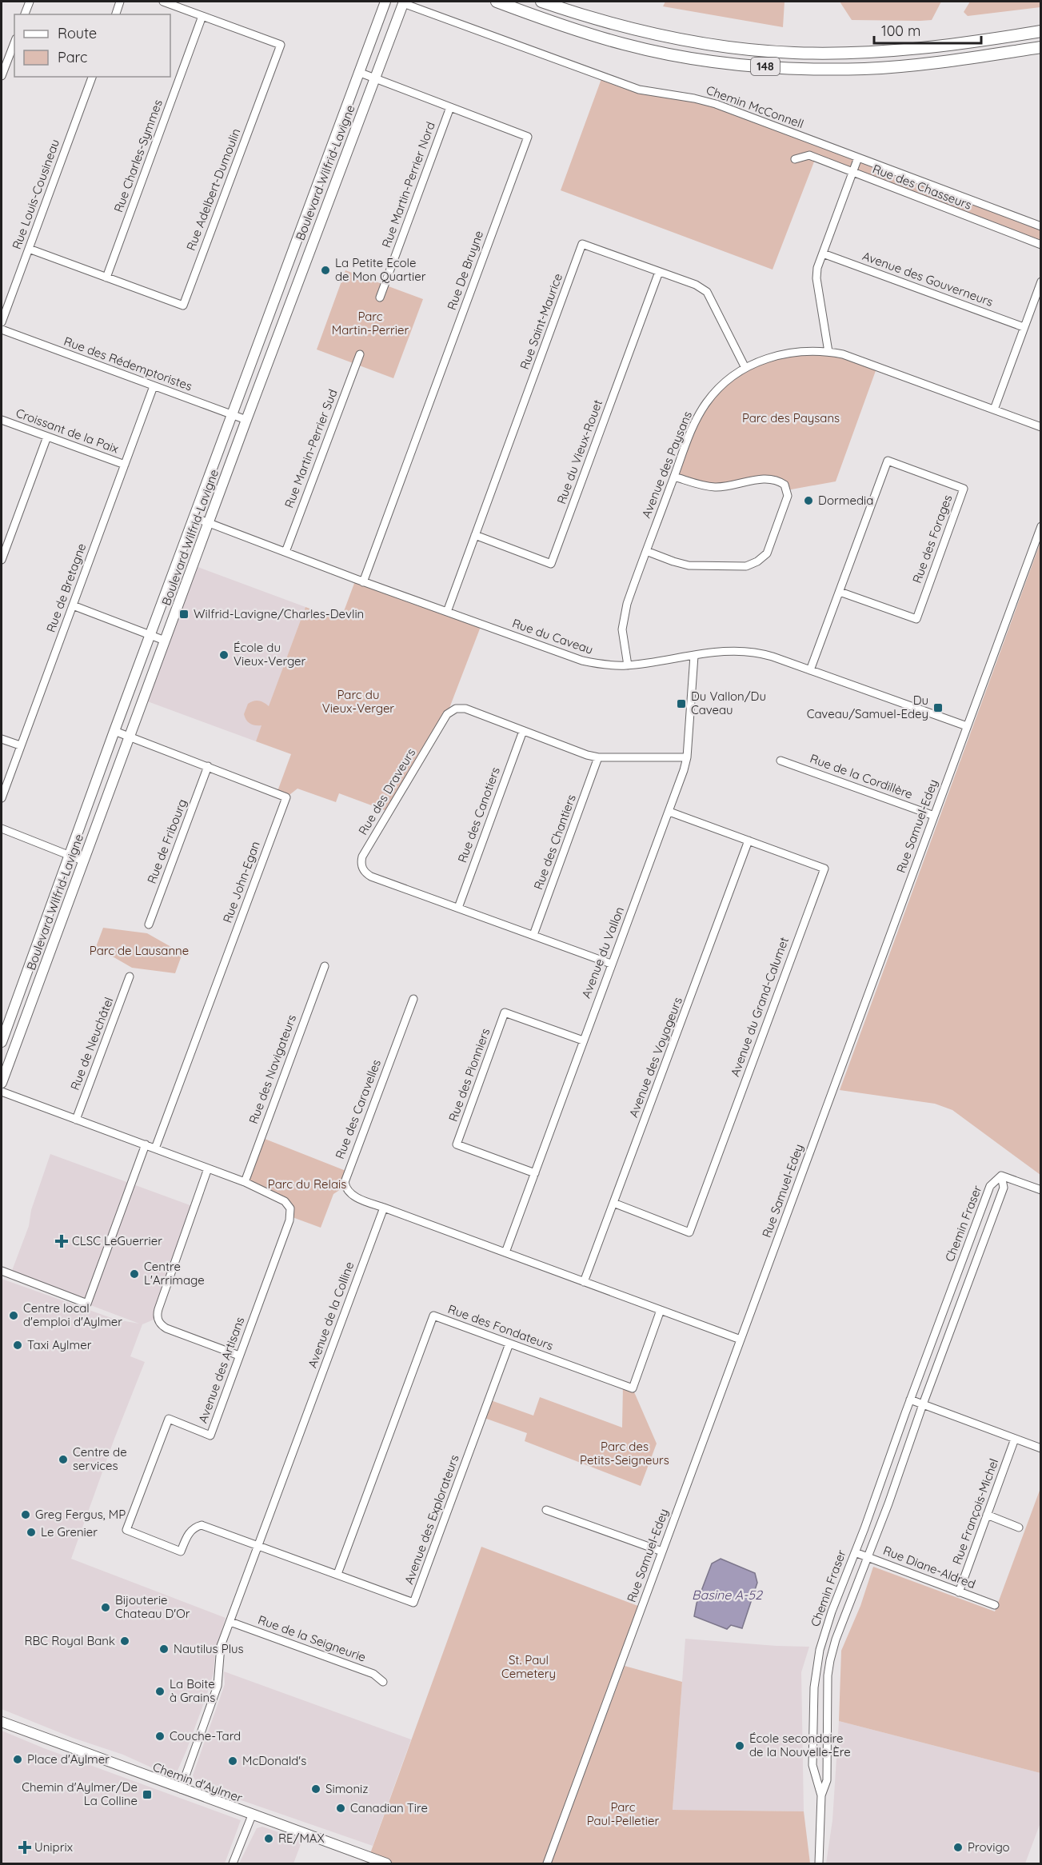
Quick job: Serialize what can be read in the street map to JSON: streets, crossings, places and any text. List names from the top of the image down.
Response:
{
  "streets": {
    "highway": ["148"],
    "main road": ["Boulevard Wilfrid-Lavigne", "Chemin d'Aylmer"],
    "street": [
      "Chemin McConnell",
      "Rue Charles-Symmes",
      "Rue Martin-Perrier Nord",
      "Rue des Chasseurs",
      "Rue Adelbert-Dumoulin",
      "Rue Louis-Cousineau",
      "Rue De Bruyne",
      "Avenue des Gouverneurs",
      "Rue Saint-Maurice",
      "Rue des Rédemptoristes",
      "Croissant de la Paix",
      "Rue Martin-Perrier Sud",
      "Rue du Vieux-Rouet",
      "Avenue des Paysans",
      "Rue des Forages",
      "Rue de Bretagne",
      "Rue du Caveau",
      "Rue de la Cordillère",
      "Rue des Draveurs",
      "Rue des Canotiers",
      "Rue Samuel-Edey",
      "Rue de Fribourg",
      "Rue des Chantiers",
      "Rue John-Egan",
      "Avenue du Vallon",
      "Avenue du Grand-Calumet",
      "Rue de Neuchâtel",
      "Avenue des Voyageurs",
      "Rue des Navigateurs",
      "Rue des Pionniers",
      "Rue des Caravelles",
      "Chemin Fraser",
      "Avenue de la Colline",
      "Rue des Fondateurs",
      "Avenue des Artisans",
      "Rue François-Michel",
      "Avenue des Explorateurs",
      "Rue Diane-Aldred",
      "Rue de la Seigneurie"
    ]
  },
  "crossings": [
    ["Chemin McConnell", "Boulevard Wilfrid-Lavigne"],
    ["Rue Charles-Symmes", "Rue Adelbert-Dumoulin"],
    ["Boulevard Wilfrid-Lavigne", "Rue De Bruyne"],
    ["Boulevard Wilfrid-Lavigne", "Rue des Rédemptoristes"],
    ["Boulevard Wilfrid-Lavigne", "Rue du Caveau"],
    ["Boulevard Wilfrid-Lavigne", "Rue John-Egan"],
    ["Rue Martin-Perrier Nord", "Rue De Bruyne"],
    ["Rue Adelbert-Dumoulin", "Rue Louis-Cousineau"],
    ["Rue De Bruyne", "Rue du Caveau"],
    ["Rue Saint-Maurice", "Rue du Vieux-Rouet"],
    ["Rue Saint-Maurice", "Avenue des Paysans"],
    ["Rue Saint-Maurice", "Rue du Caveau"],
    ["Rue des Rédemptoristes", "Rue de Bretagne"],
    ["Croissant de la Paix", "Rue de Bretagne"],
    ["Rue Martin-Perrier Sud", "Rue du Caveau"],
    ["Avenue des Paysans", "Rue du Caveau"],
    ["Rue des Forages", "Rue du Caveau"],
    ["Rue du Caveau", "Rue Samuel-Edey"],
    ["Rue du Caveau", "Avenue du Vallon"],
    ["Rue de la Cordillère", "Rue Samuel-Edey"],
    ["Rue des Draveurs", "Rue des Canotiers"],
    ["Rue des Draveurs", "Rue des Chantiers"],
    ["Rue des Draveurs", "Avenue du Vallon"],
    ["Rue de Fribourg", "Rue John-Egan"],
    ["Avenue du Vallon", "Avenue du Grand-Calumet"],
    ["Avenue du Vallon", "Rue des Pionniers"],
    ["Avenue du Grand-Calumet", "Avenue des Voyageurs"],
    ["Rue des Navigateurs", "Avenue des Artisans"],
    ["Rue des Caravelles", "Avenue de la Colline"],
    ["Chemin Fraser", "Rue Diane-Aldred"],
    ["Avenue de la Colline", "Avenue des Artisans"],
    ["Avenue de la Colline", "Avenue des Explorateurs"],
    ["Avenue de la Colline", "Rue de la Seigneurie"],
    ["Avenue de la Colline", "Chemin d'Aylmer"],
    ["Rue des Fondateurs", "Avenue des Explorateurs"],
    ["Avenue des Artisans", "Avenue des Explorateurs"],
    ["Rue François-Michel", "Rue Diane-Aldred"]
  ],
  "water": ["Basine A-52"],
  "parks": [
    "Parc Martin-Perrier",
    "Parc des Paysans",
    "Parc du Vieux-Verger",
    "Parc de Lausanne",
    "Parc du Relais",
    "Parc des Petits-Seigneurs",
    "St. Paul Cemetery",
    "Parc Paul-Pelletier"
  ],
  "places": {
    "other": [
      "La Petite Ecole de Mon Quartier",
      "Dormedia",
      "École du Vieux-Verger",
      "Centre L'Arrimage",
      "Centre local d'emploi d'Aylmer",
      "Taxi Aylmer",
      "Centre de services",
      "Greg Fergus, MP",
      "Le Grenier",
      "Bijouterie Chateau D'Or",
      "RBC Royal Bank",
      "Nautilus Plus",
      "La Boite à Grains",
      "Couche-Tard",
      "École secondaire de la Nouvelle-Ère",
      "Place d'Aylmer",
      "McDonald's",
      "Simoniz",
      "Canadian Tire",
      "RE/MAX",
      "Provigo"
    ],
    "transit": [
      "Wilfrid-Lavigne/Charles-Devlin",
      "Du Vallon/Du Caveau",
      "Du Caveau/Samuel-Edey",
      "Chemin d'Aylmer/De La Colline"
    ],
    "health": ["CLSC LeGuerrier", "Uniprix"]
  },
  "legend": ["Route", "Parc"],
  "scale_bar": "100 m"
}
